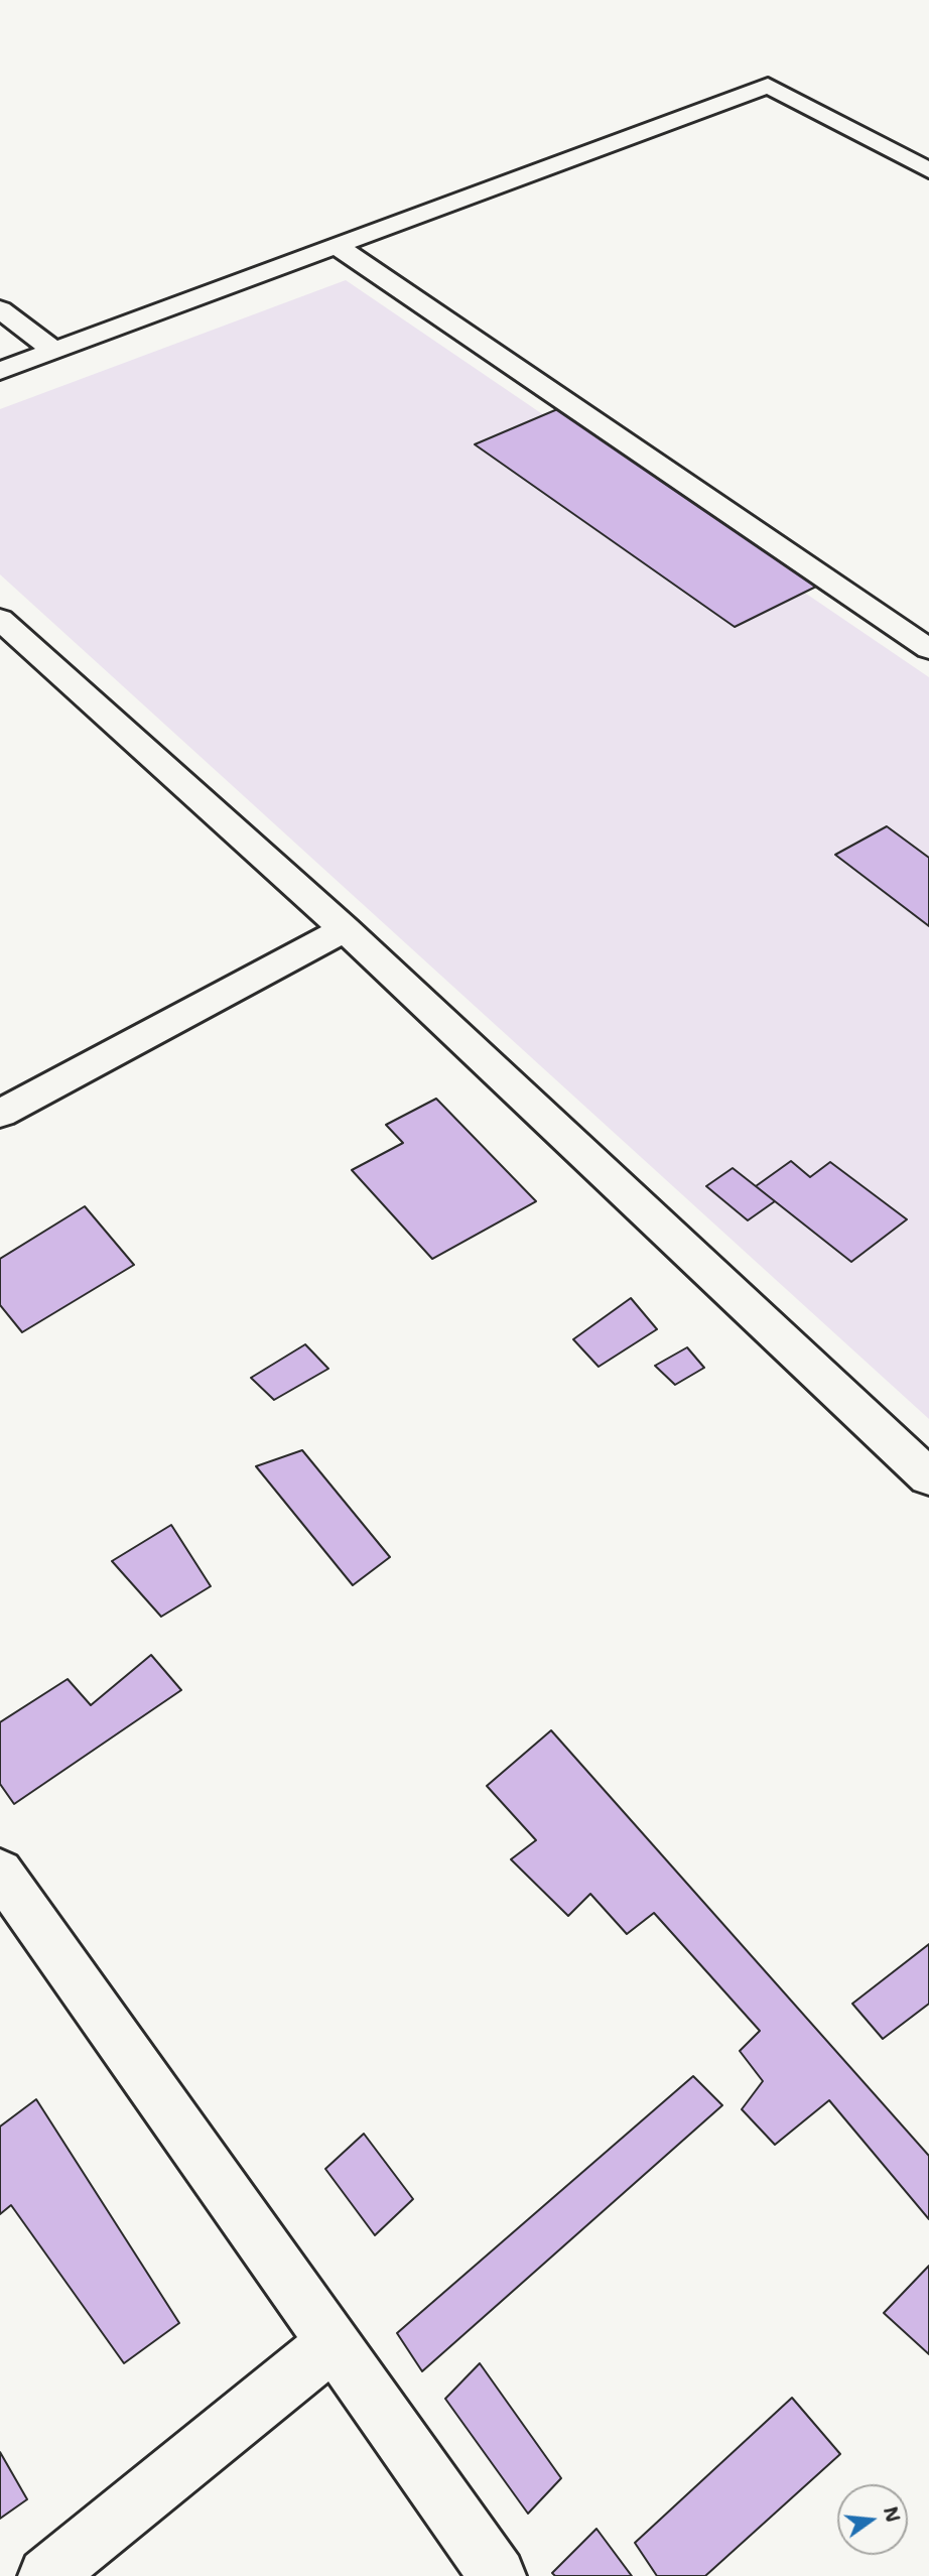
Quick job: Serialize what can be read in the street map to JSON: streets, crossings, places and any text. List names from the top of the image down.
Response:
{
  "north": "right"
}
